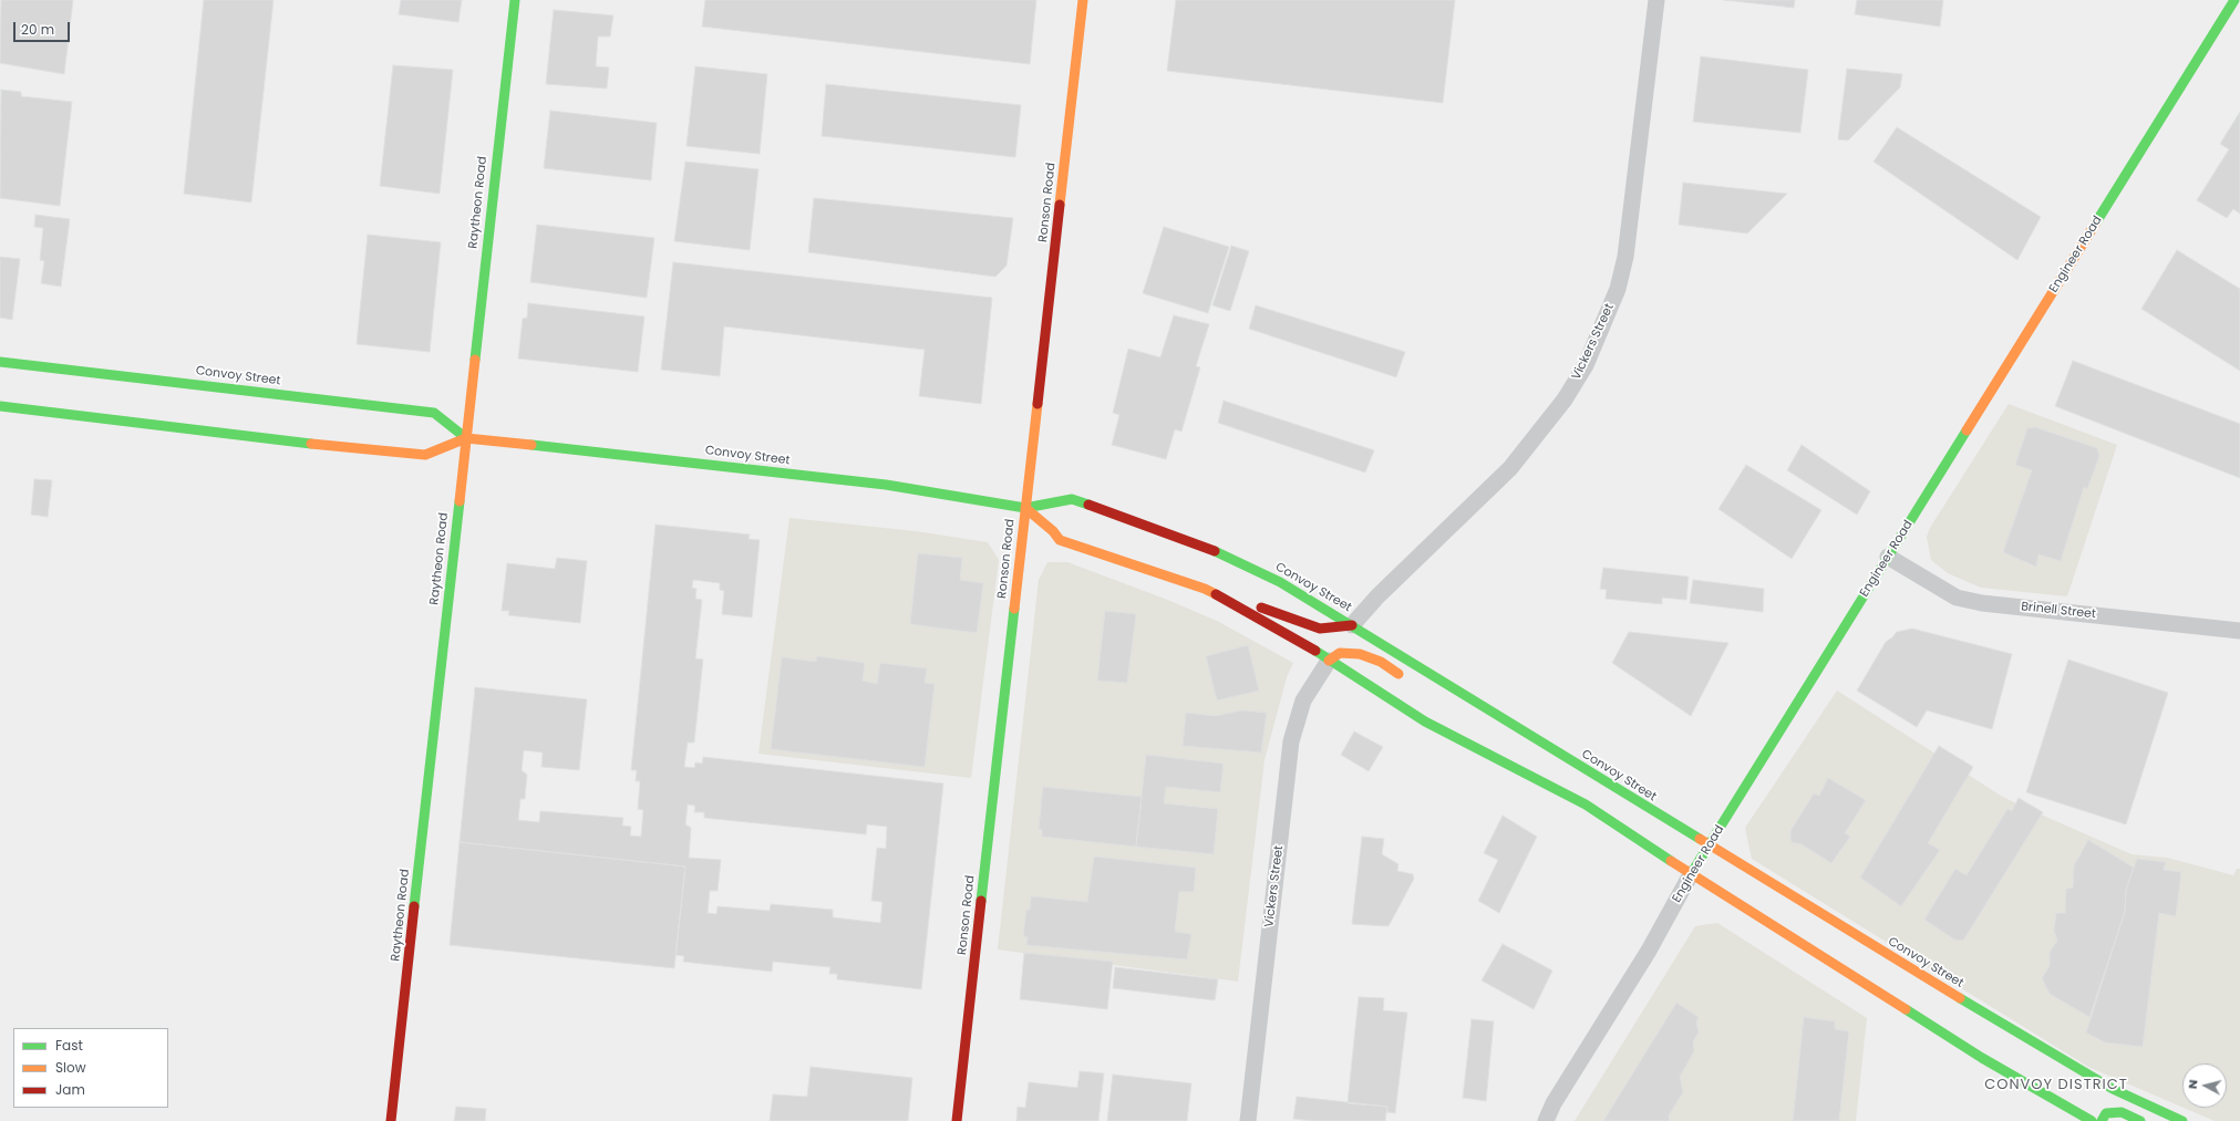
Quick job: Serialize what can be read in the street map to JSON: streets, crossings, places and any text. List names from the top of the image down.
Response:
{
  "streets": {
    "main road": [
      "Raytheon Road",
      "Ronson Road",
      "Engineer Road",
      "Convoy Street"
    ],
    "street": ["Vickers Street", "Brinell Street"]
  },
  "crossings": [
    ["Raytheon Road", "Convoy Street"],
    ["Ronson Road", "Convoy Street"],
    ["Engineer Road", "Convoy Street"],
    ["Engineer Road", "Brinell Street"],
    ["Vickers Street", "Convoy Street"]
  ],
  "districts": ["CONVOY DISTRICT"],
  "legend": ["Fast", "Slow", "Jam"],
  "scale_bar": "20 m",
  "north": "left"
}
